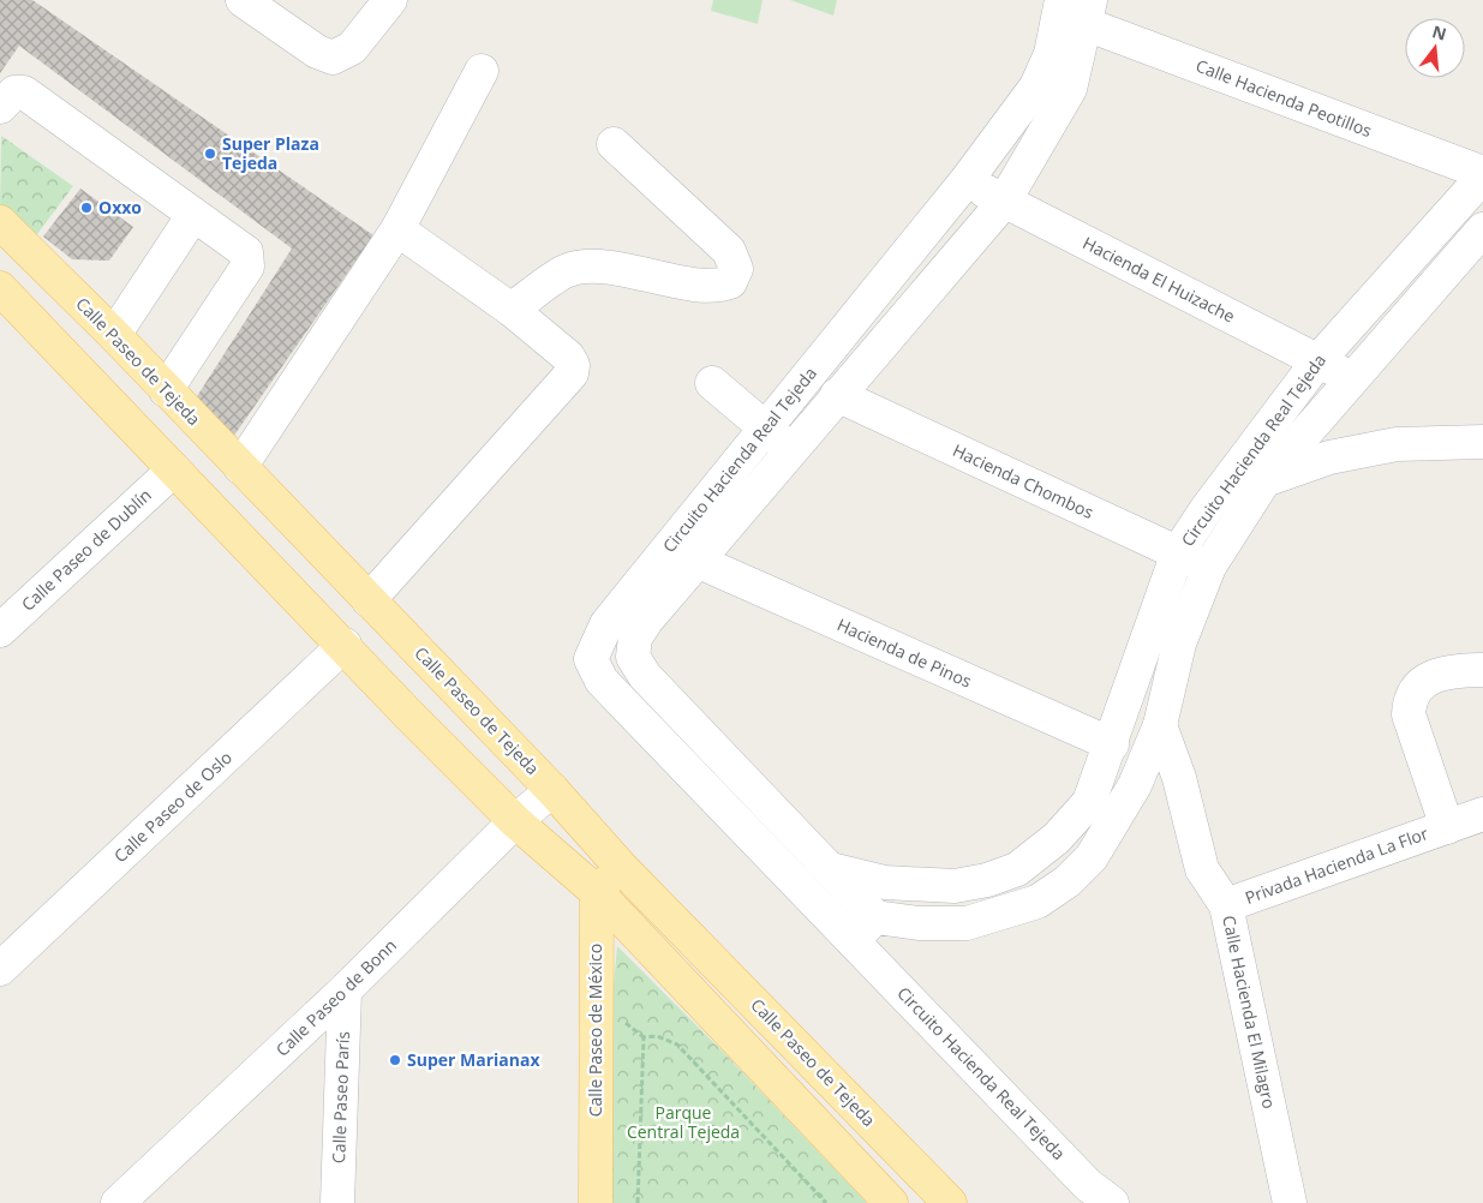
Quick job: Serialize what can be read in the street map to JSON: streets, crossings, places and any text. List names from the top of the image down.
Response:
{
  "streets": {
    "main road": ["Calle Paseo de Tejeda", "Calle Paseo de México"],
    "street": [
      "Calle Hacienda Peotillos",
      "Hacienda El Huizache",
      "Circuito Hacienda Real Tejeda",
      "Hacienda Chombos",
      "Calle Paseo de Dublín",
      "Hacienda de Pinos",
      "Calle Paseo de Oslo",
      "Privada Hacienda La Flor",
      "Calle Paseo de Bonn",
      "Calle Hacienda El Milagro",
      "Calle Paseo París"
    ]
  },
  "crossings": [
    ["Calle Hacienda Peotillos", "Circuito Hacienda Real Tejeda"],
    ["Hacienda El Huizache", "Circuito Hacienda Real Tejeda"],
    ["Calle Paseo de Tejeda", "Calle Paseo de Bonn"],
    ["Circuito Hacienda Real Tejeda", "Hacienda Chombos"],
    ["Circuito Hacienda Real Tejeda", "Hacienda de Pinos"],
    ["Circuito Hacienda Real Tejeda", "Calle Hacienda El Milagro"],
    ["Privada Hacienda La Flor", "Calle Hacienda El Milagro"],
    ["Calle Paseo de Bonn", "Calle Paseo París"]
  ],
  "parks": ["Parque Central Tejeda"],
  "places": ["Super Plaza Tejeda", "Oxxo", "Super Marianax"],
  "north": "top"
}
